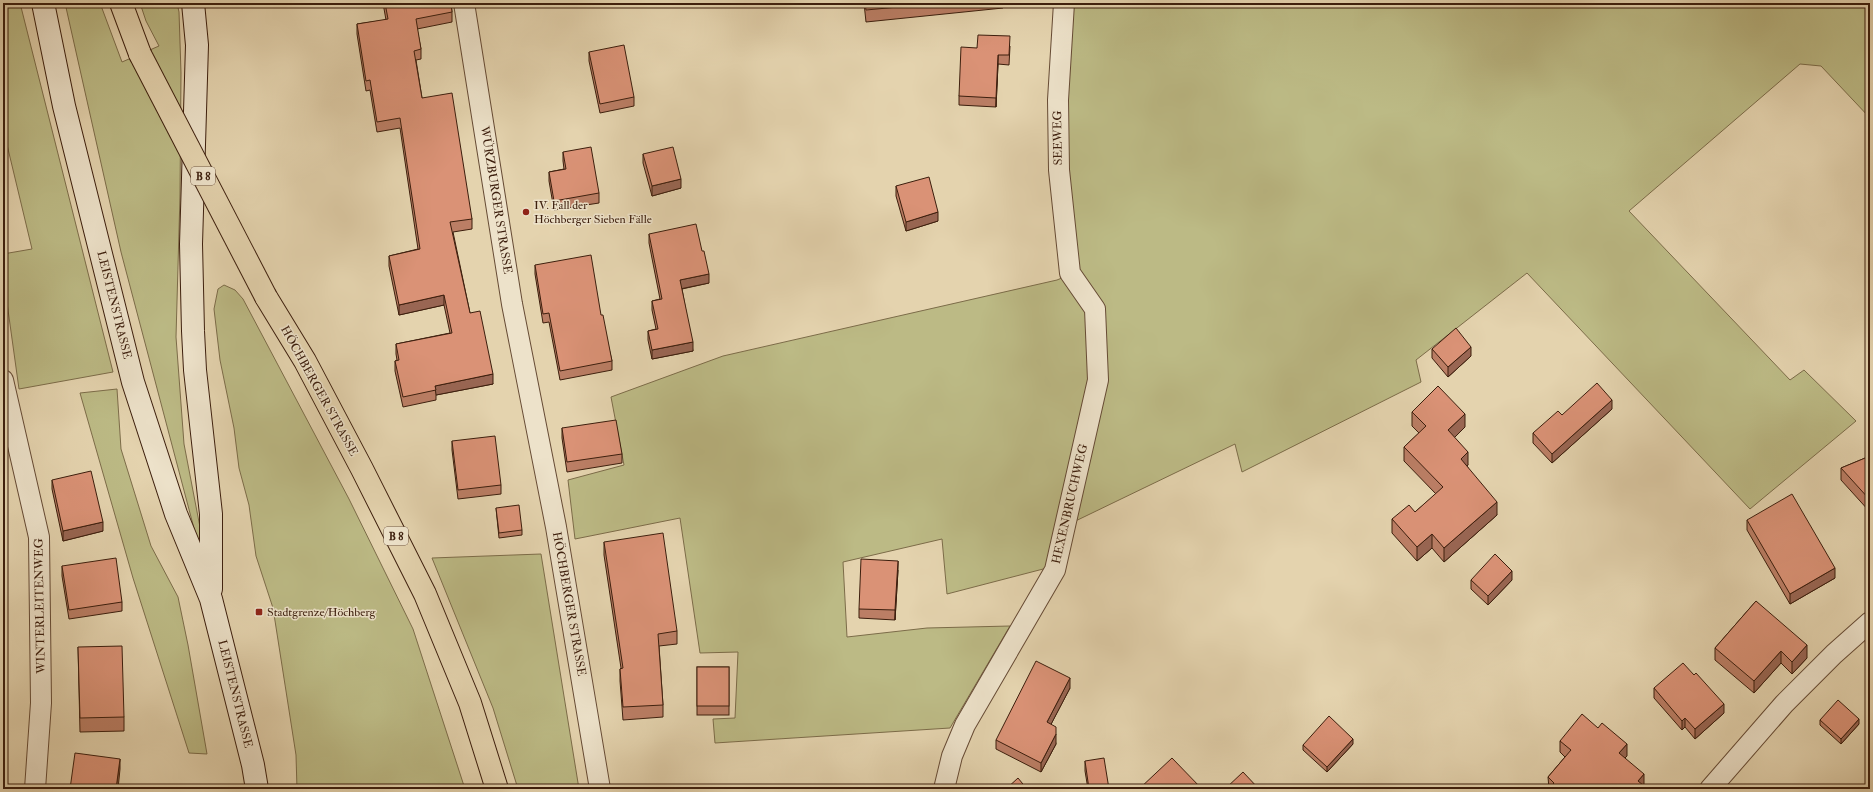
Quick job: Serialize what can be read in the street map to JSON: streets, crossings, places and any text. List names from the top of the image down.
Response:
{
  "streets": {
    "main road": ["B 8", "LEISTENSTRASSE", "HÖCHBERGER STRASSE"],
    "street": [
      "SEEWEG",
      "WÜRZBURGER STRASSE",
      "HEXENBRUCHWEG",
      "WINTERLEITENWEG"
    ]
  },
  "crossings": [
    ["SEEWEG", "HEXENBRUCHWEG"],
    ["WÜRZBURGER STRASSE", "HÖCHBERGER STRASSE"]
  ],
  "places": {
    "other": ["IV. Fall der Höchberger Sieben Fälle"],
    "transit": ["Stadtgrenze/Höchberg"]
  }
}
